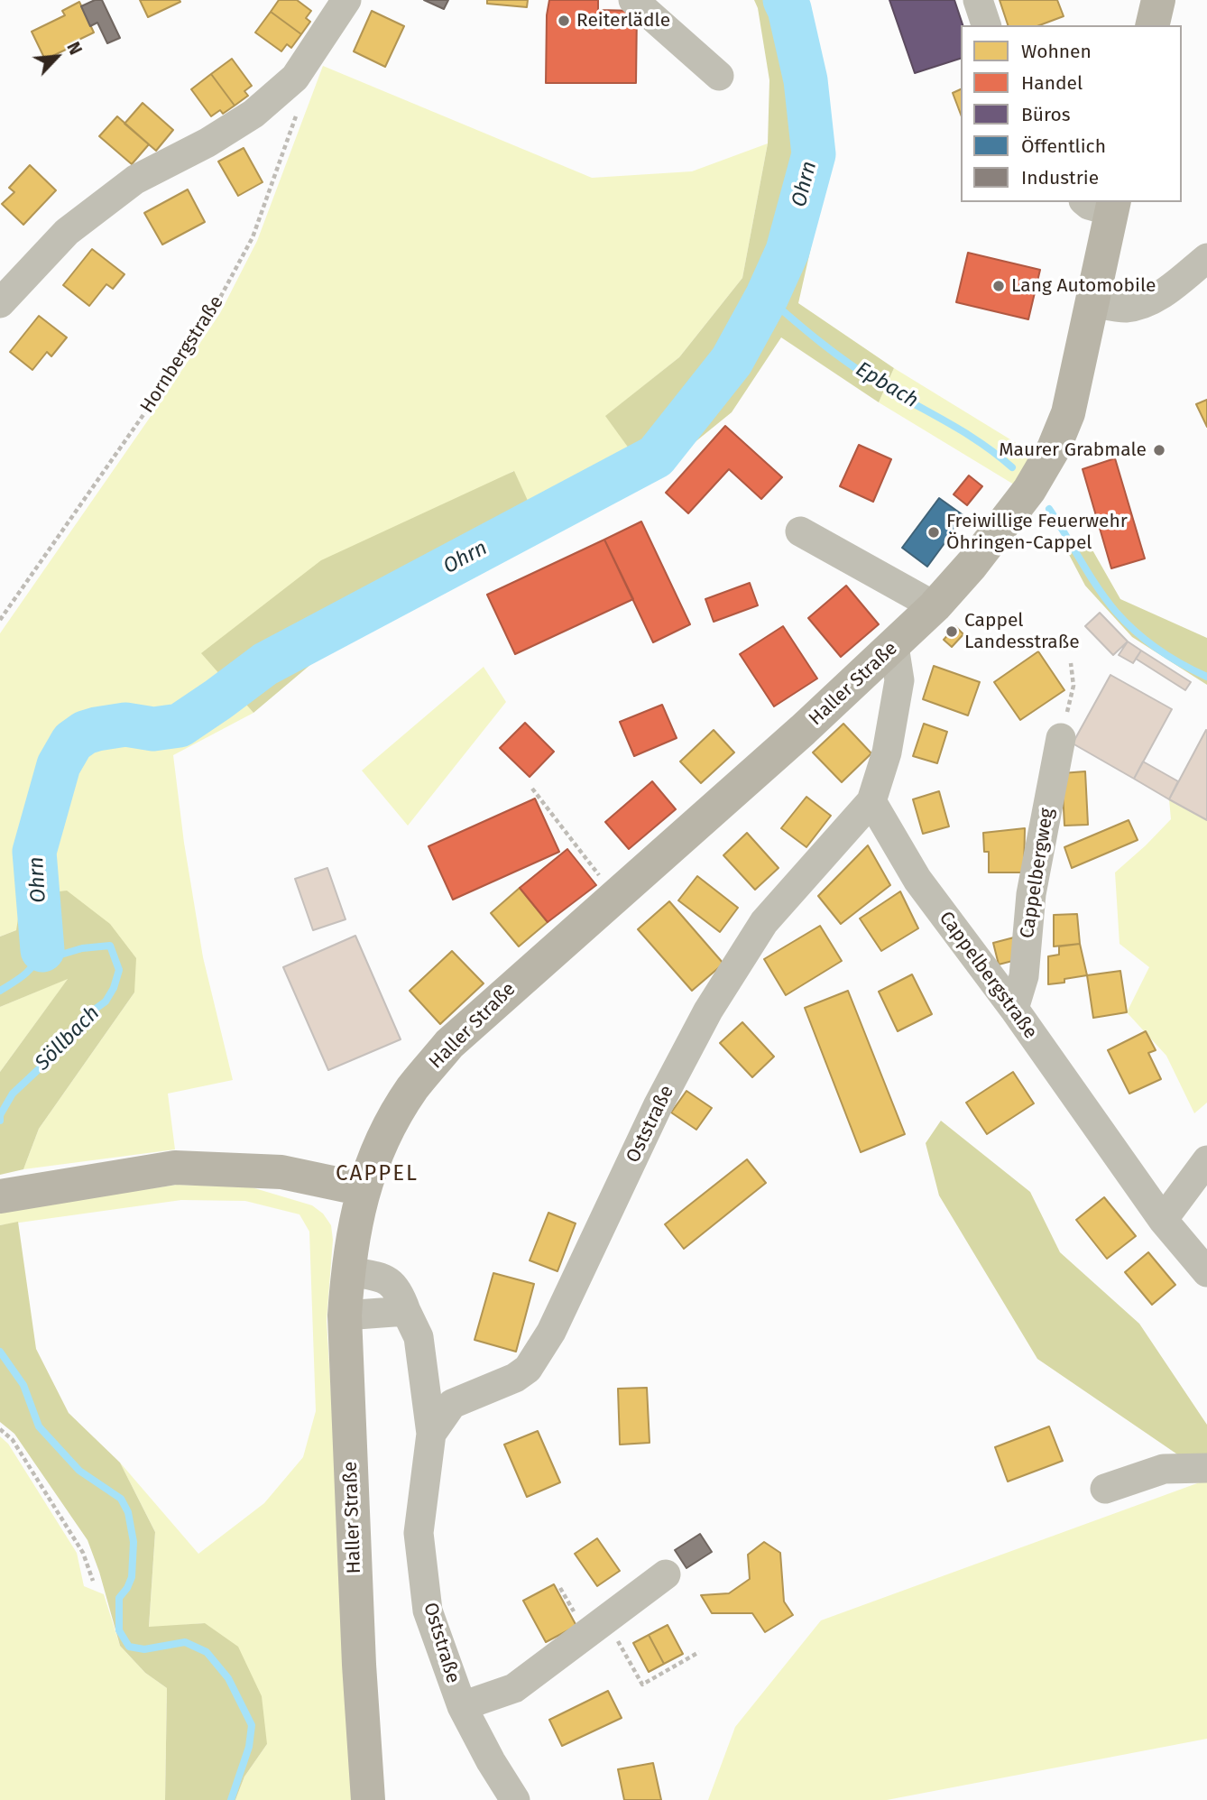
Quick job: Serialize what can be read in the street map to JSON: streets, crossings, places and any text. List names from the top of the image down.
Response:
{
  "streets": {
    "main road": ["Haller Straße"],
    "street": ["Cappelbergweg", "Cappelbergstraße", "Oststraße"],
    "path": ["Hornbergstraße"]
  },
  "crossings": [
    ["Haller Straße", "Oststraße"],
    ["Cappelbergweg", "Cappelbergstraße"],
    ["Cappelbergstraße", "Oststraße"]
  ],
  "districts": ["CAPPEL"],
  "water": ["Ohrn", "Epbach", "Söllbach"],
  "places": [
    "Reiterlädle",
    "Lang Automobile",
    "Maurer Grabmale",
    "Freiwillige Feuerwehr Öhringen-Cappel",
    "Cappel Landesstraße"
  ],
  "legend": [
    "Wohnen",
    "Handel",
    "Büros",
    "Öffentlich",
    "Industrie"
  ],
  "north": "top right"
}
